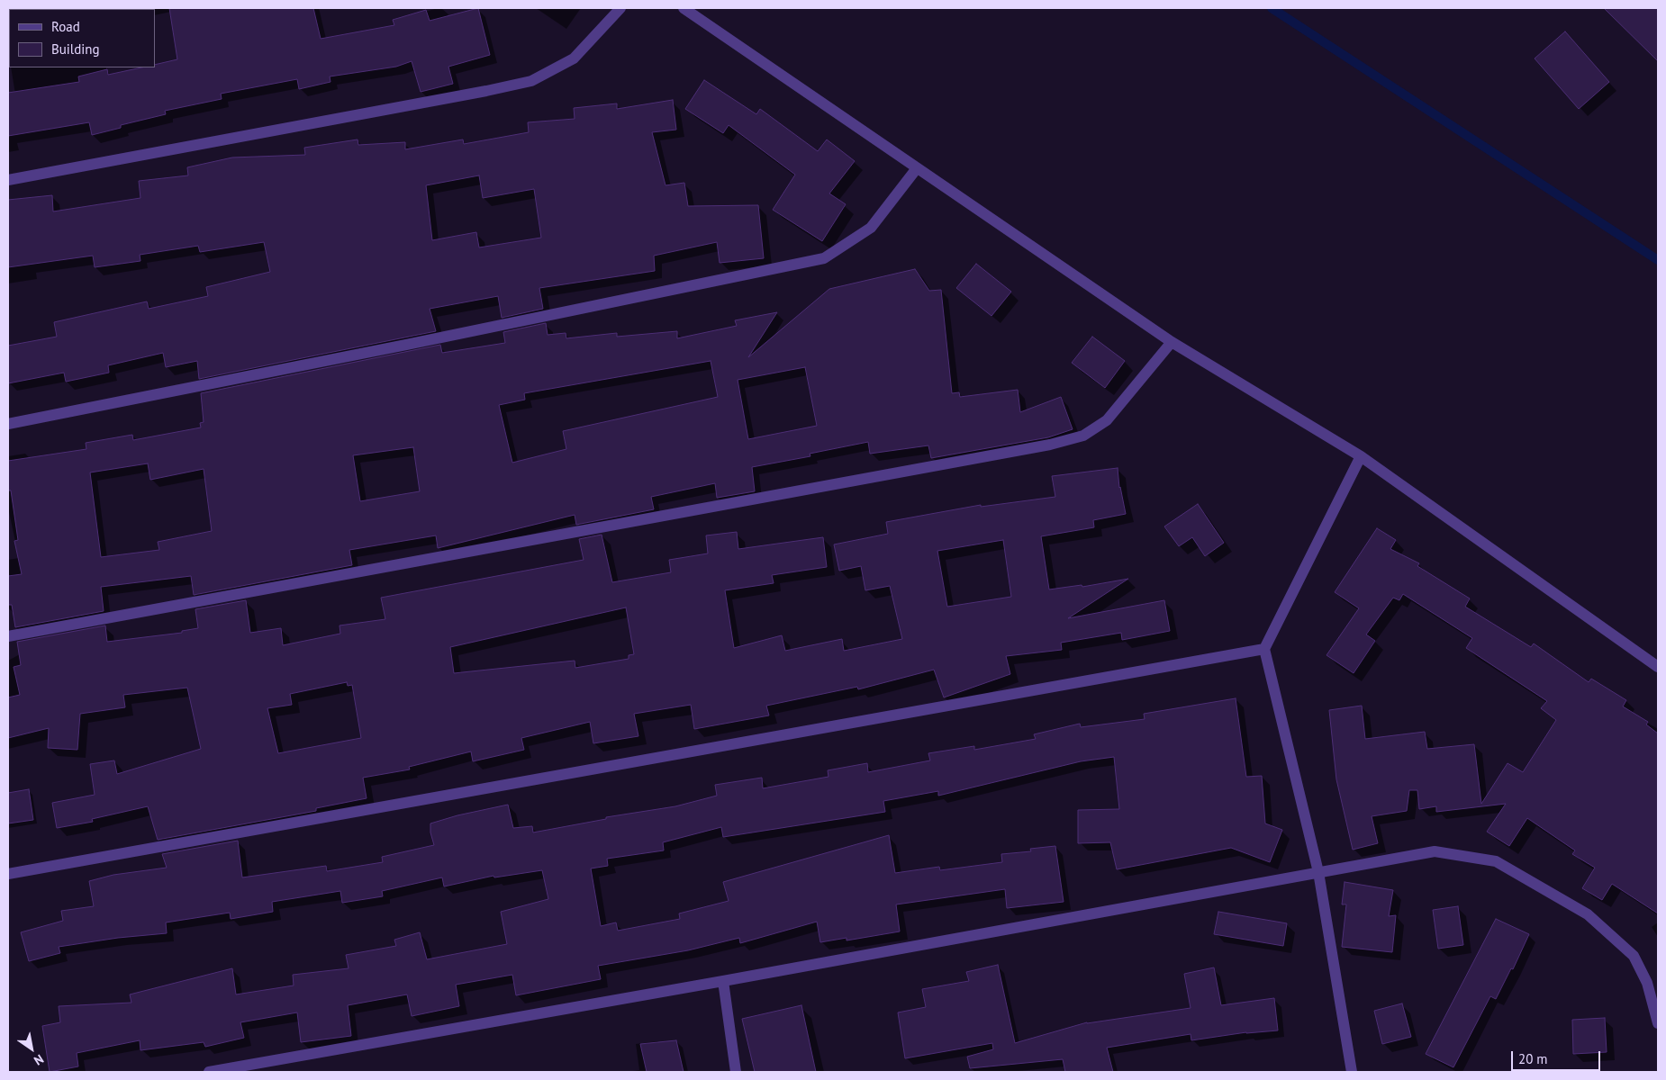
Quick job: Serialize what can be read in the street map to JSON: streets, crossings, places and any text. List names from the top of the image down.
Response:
{
  "legend": ["Road", "Building"],
  "scale_bar": "20 m",
  "north": "bottom right"
}
